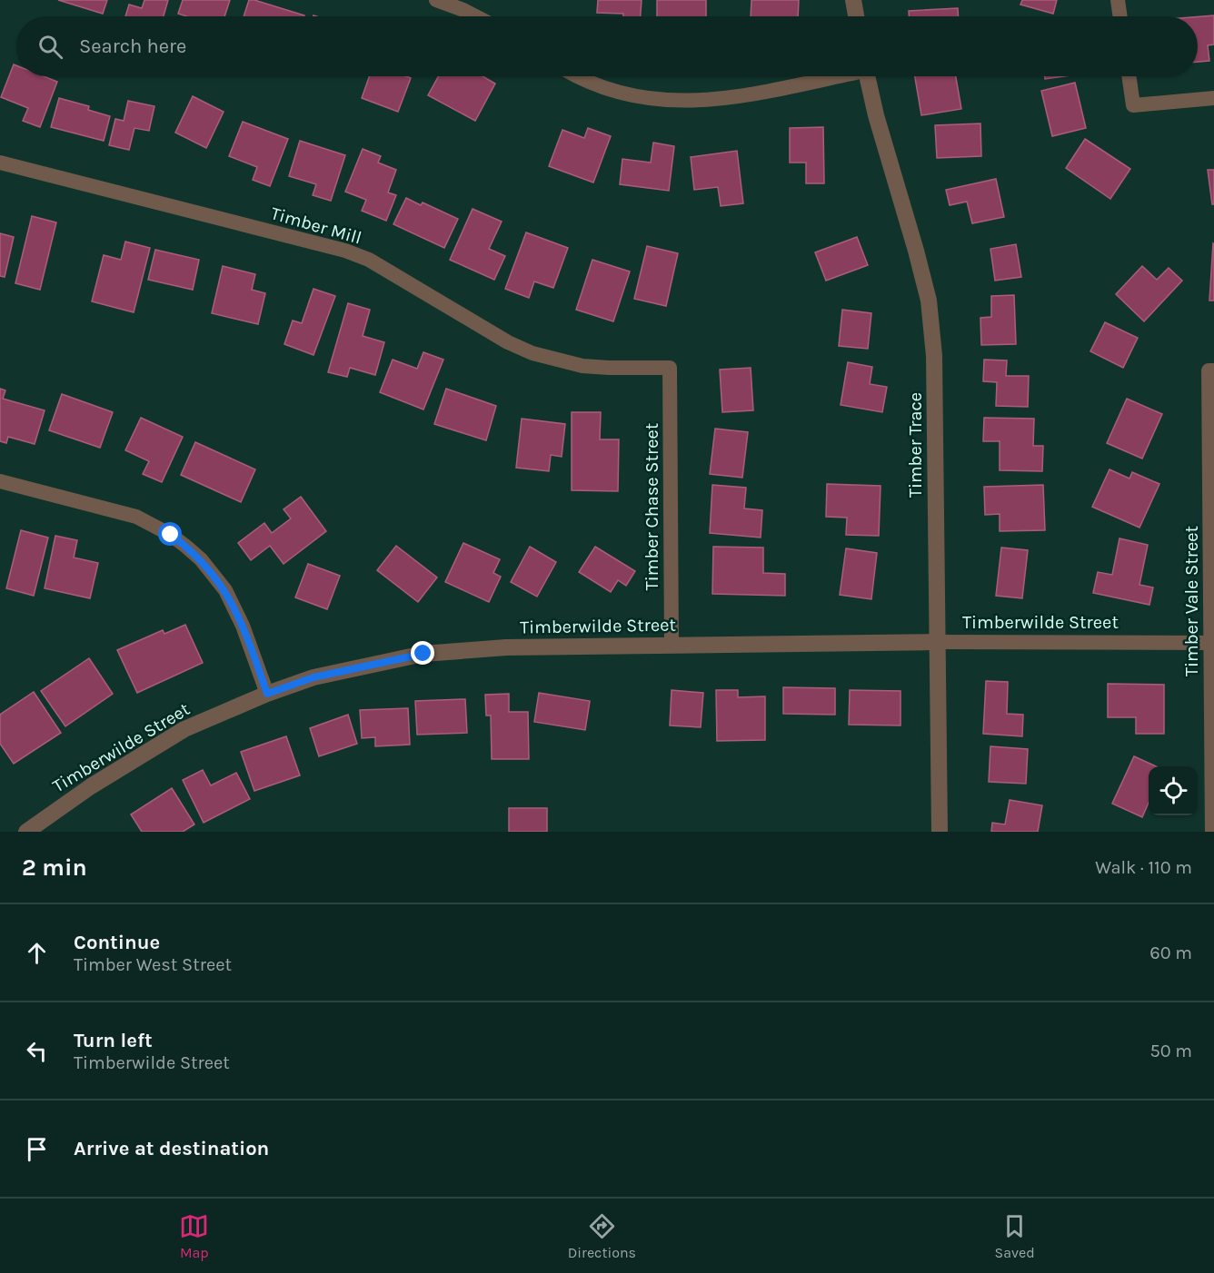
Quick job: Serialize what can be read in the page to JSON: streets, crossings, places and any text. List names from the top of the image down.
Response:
{
  "streets": {
    "street": [
      "Timber Mill",
      "Timber Trace",
      "Timber Chase Street",
      "Timber Vale Street",
      "Timberwilde Street"
    ]
  },
  "crossings": [
    ["Timber Mill", "Timber Chase Street"],
    ["Timber Trace", "Timberwilde Street"],
    ["Timber Chase Street", "Timberwilde Street"],
    ["Timber Vale Street", "Timberwilde Street"]
  ],
  "page": {
    "search": "Search here",
    "heading": ["2 min", "Walk · 110 m"],
    "list": [
      ["Continue", "Timber West Street", "60 m"],
      ["Turn left", "Timberwilde Street", "50 m"],
      "Arrive at destination"
    ],
    "nav": ["Map", "Directions", "Saved"]
  }
}
